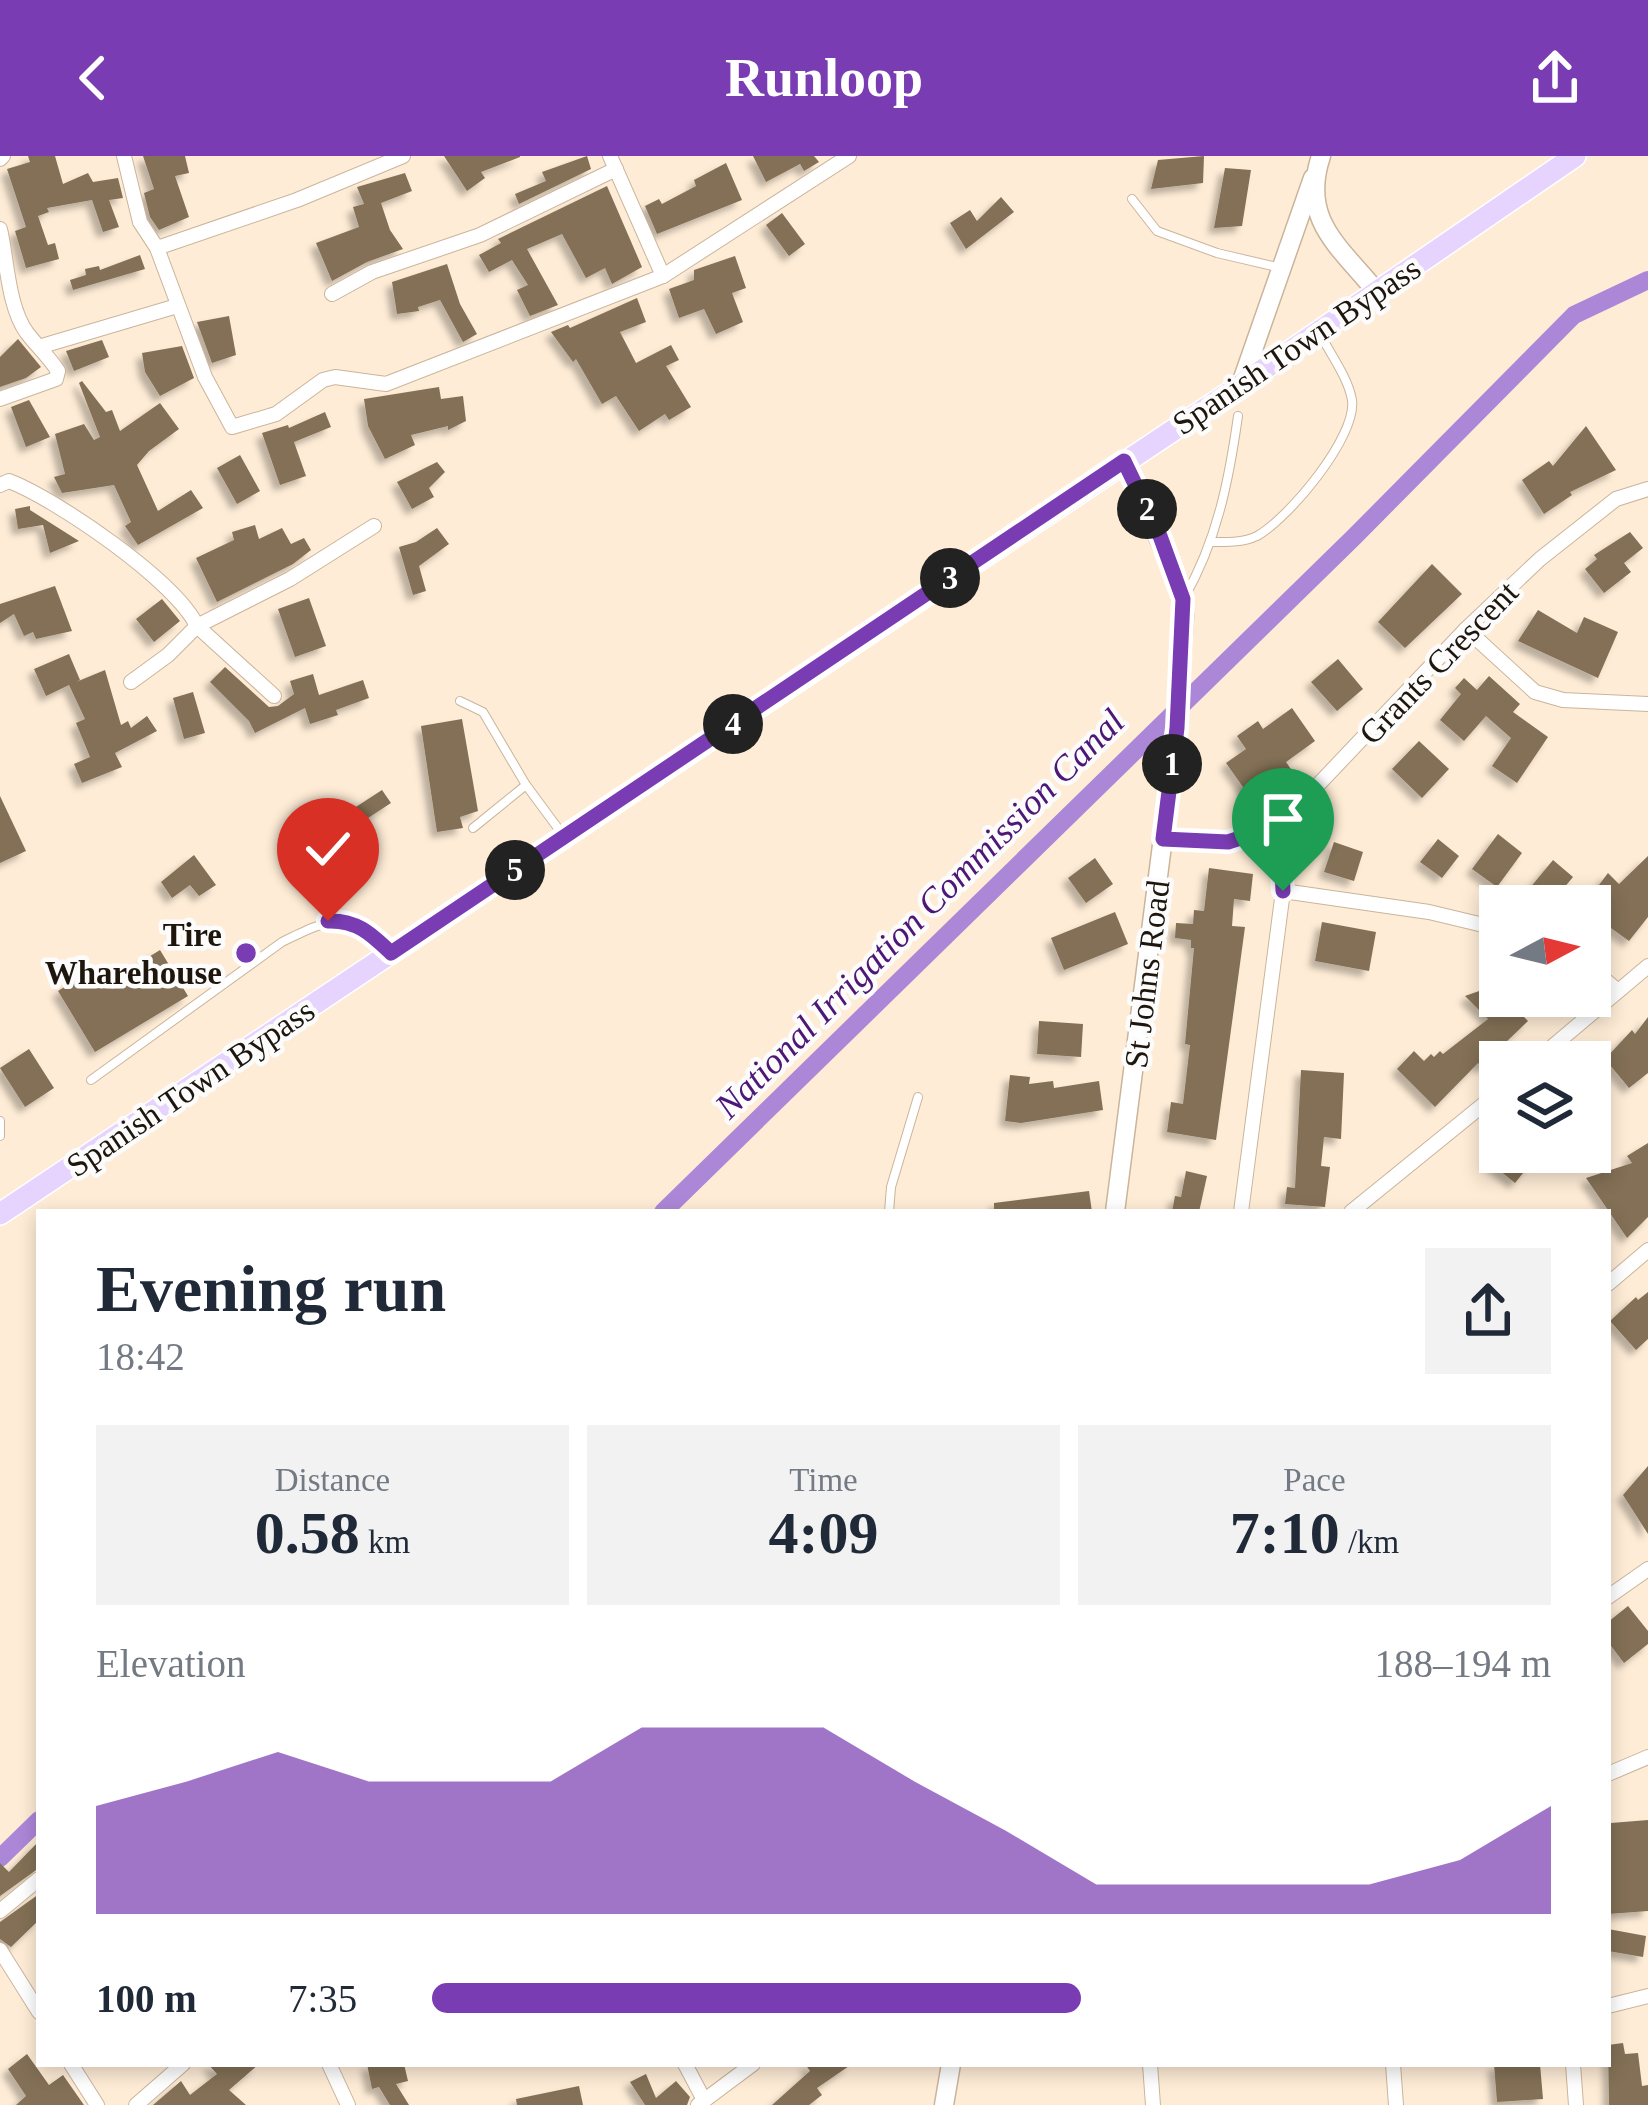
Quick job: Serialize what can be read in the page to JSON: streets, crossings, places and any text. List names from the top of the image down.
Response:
{
  "streets": {
    "main road": ["Spanish Town Bypass"],
    "street": ["Grants Crescent", "St Johns Road"]
  },
  "crossings": [
    ["Spanish Town Bypass", "St Johns Road"]
  ],
  "water": ["National Irrigation Commission Canal"],
  "places": ["Tire Wharehouse"],
  "north": "right",
  "page": {
    "header": "Runloop",
    "pins": [
      "2",
      "3",
      "4",
      "1",
      "5"
    ],
    "heading": ["Evening run", "18:42"],
    "stats": [
      ["Distance", "0.58 km"],
      ["Time", "4:09"],
      ["Pace", "7:10 /km"]
    ],
    "chart": ["Elevation", "188–194 m"],
    "list": [
      {
        "name": "100 m",
        "note": "7:35"
      }
    ]
  }
}
